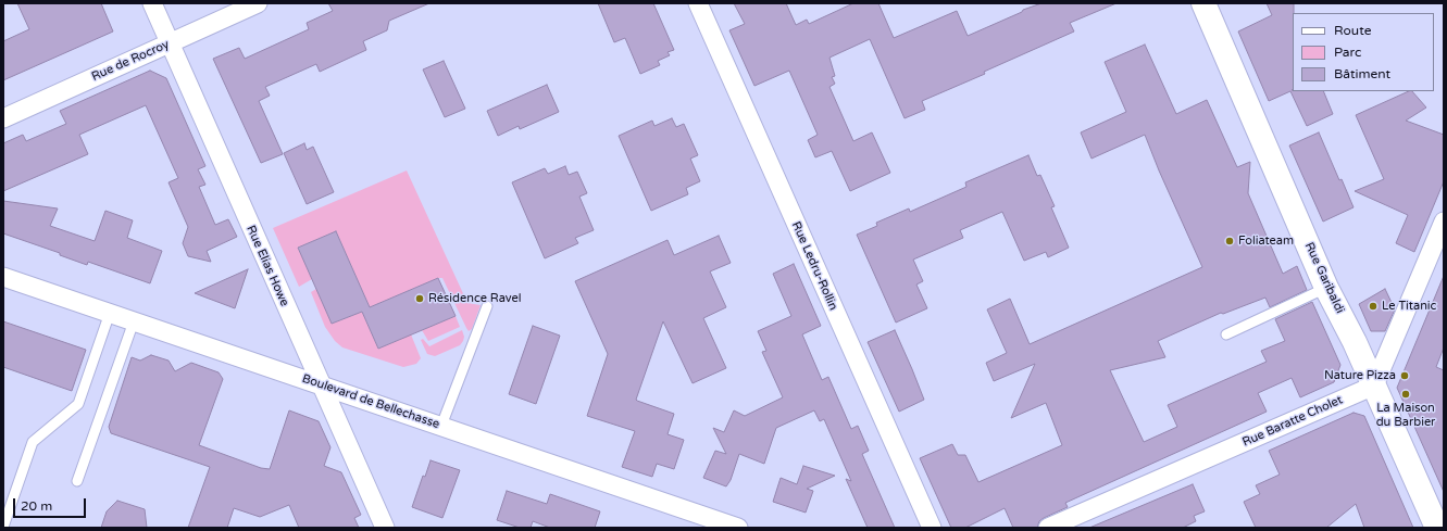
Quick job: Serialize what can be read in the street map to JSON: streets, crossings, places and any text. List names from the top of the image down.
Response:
{
  "streets": {
    "street": [
      "Rue de Rocroy",
      "Rue Elias Howe",
      "Rue Ledru-Rollin",
      "Rue Garibaldi",
      "Boulevard de Bellechasse",
      "Rue Baratte Cholet"
    ]
  },
  "crossings": [
    ["Rue de Rocroy", "Rue Elias Howe"],
    ["Rue Elias Howe", "Boulevard de Bellechasse"],
    ["Rue Garibaldi", "Rue Baratte Cholet"]
  ],
  "places": [
    "Foliateam",
    "Résidence Ravel",
    "Le Titanic",
    "Nature Pizza",
    "La Maison du Barbier"
  ],
  "legend": ["Route", "Parc", "Bâtiment"],
  "scale_bar": "20 m"
}
